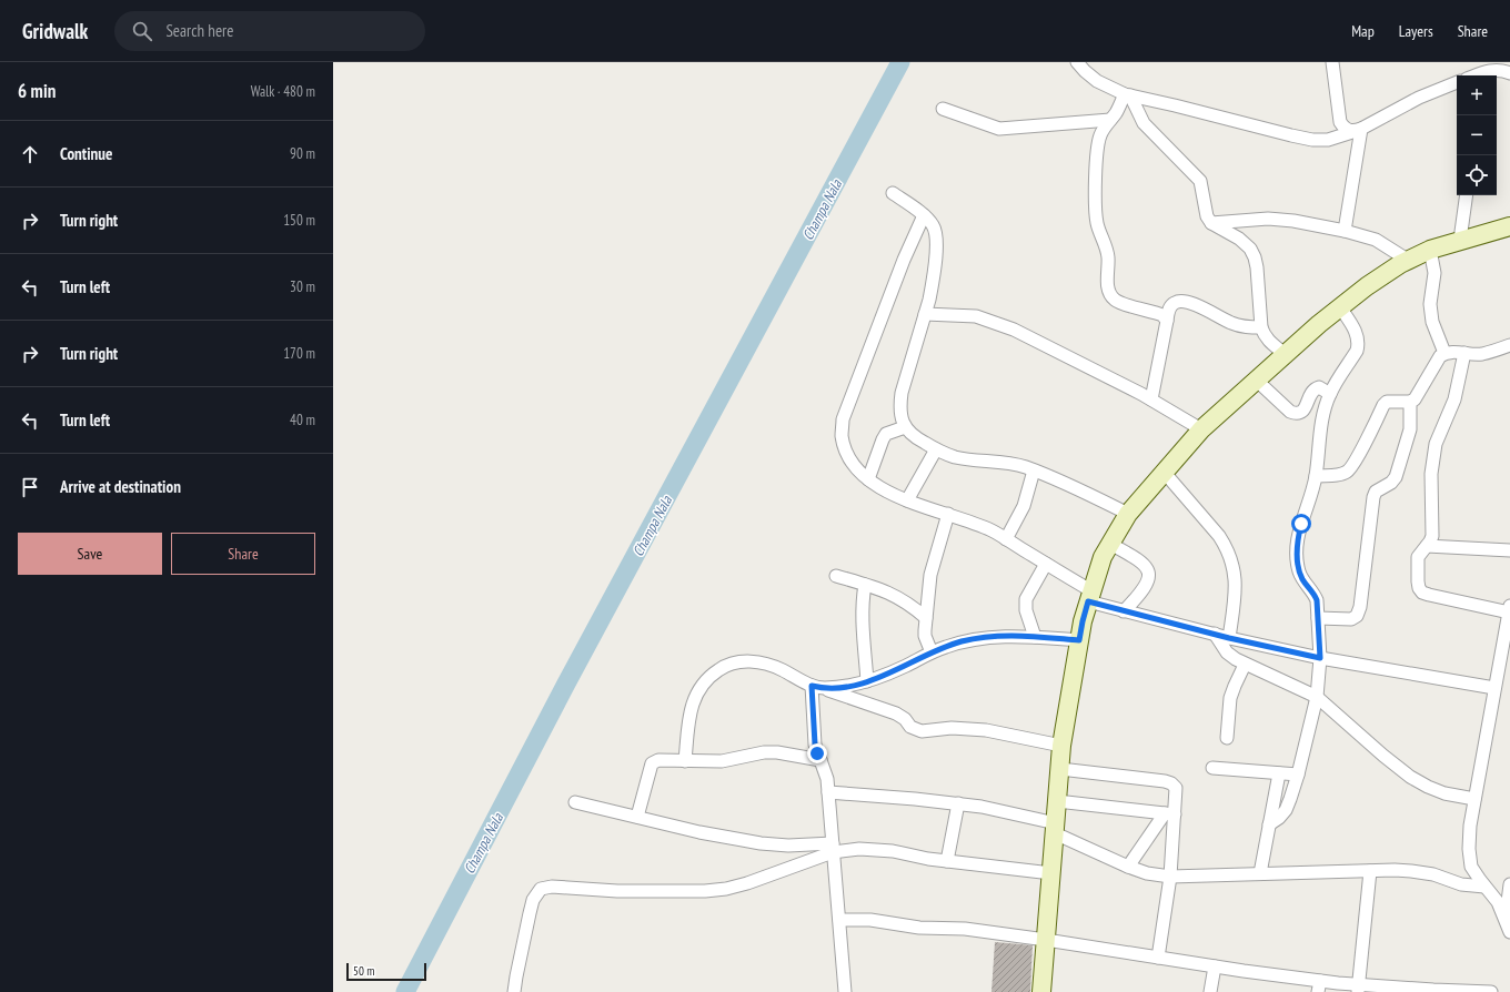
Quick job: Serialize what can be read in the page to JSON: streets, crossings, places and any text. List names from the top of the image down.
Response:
{
  "water": ["Champa Nala"],
  "scale_bar": "50 m",
  "page": {
    "header": "Gridwalk",
    "search": "Search here",
    "nav": ["Map", "Layers", "Share"],
    "heading": ["6 min", "Walk · 480 m"],
    "map_buttons": ["+", "−"],
    "list": [
      ["Continue", "90 m"],
      ["Turn right", "150 m"],
      ["Turn left", "30 m"],
      ["Turn right", "170 m"],
      ["Turn left", "40 m"],
      "Arrive at destination"
    ],
    "buttons": ["Save", "Share"],
    "scale": "50 m"
  }
}
